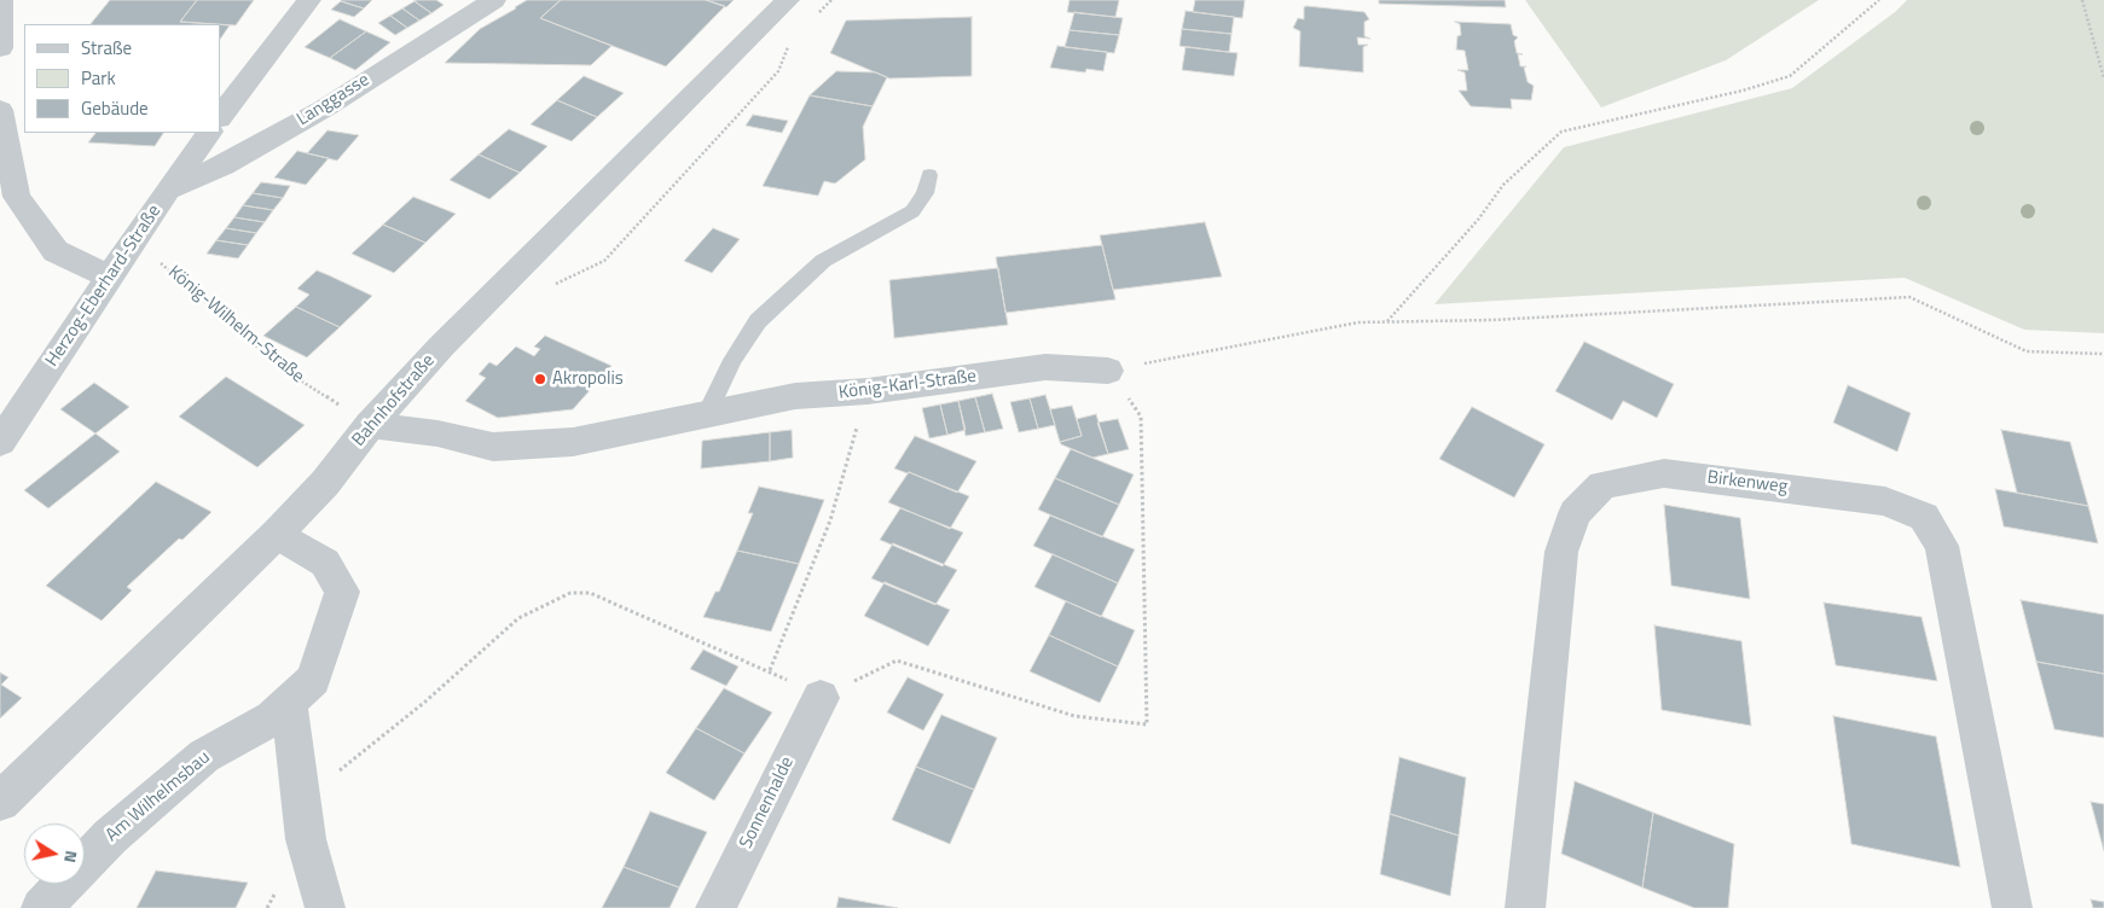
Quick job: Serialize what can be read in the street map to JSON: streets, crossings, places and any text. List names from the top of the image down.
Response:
{
  "streets": {
    "street": [
      "Langgasse",
      "Herzog-Eberhard-Straße",
      "König-Karl-Straße",
      "Bahnhofstraße",
      "Birkenweg",
      "Am Wilhelmsbau",
      "Sonnenhalde"
    ],
    "path": ["König-Wilhelm-Straße"]
  },
  "crossings": [
    ["Langgasse", "Herzog-Eberhard-Straße"],
    ["Herzog-Eberhard-Straße", "König-Wilhelm-Straße"],
    ["König-Wilhelm-Straße", "König-Karl-Straße"],
    ["König-Wilhelm-Straße", "Bahnhofstraße"],
    ["König-Karl-Straße", "Bahnhofstraße"],
    ["Bahnhofstraße", "Am Wilhelmsbau"]
  ],
  "places": ["Akropolis"],
  "legend": ["Straße", "Park", "Gebäude"],
  "north": "right"
}
